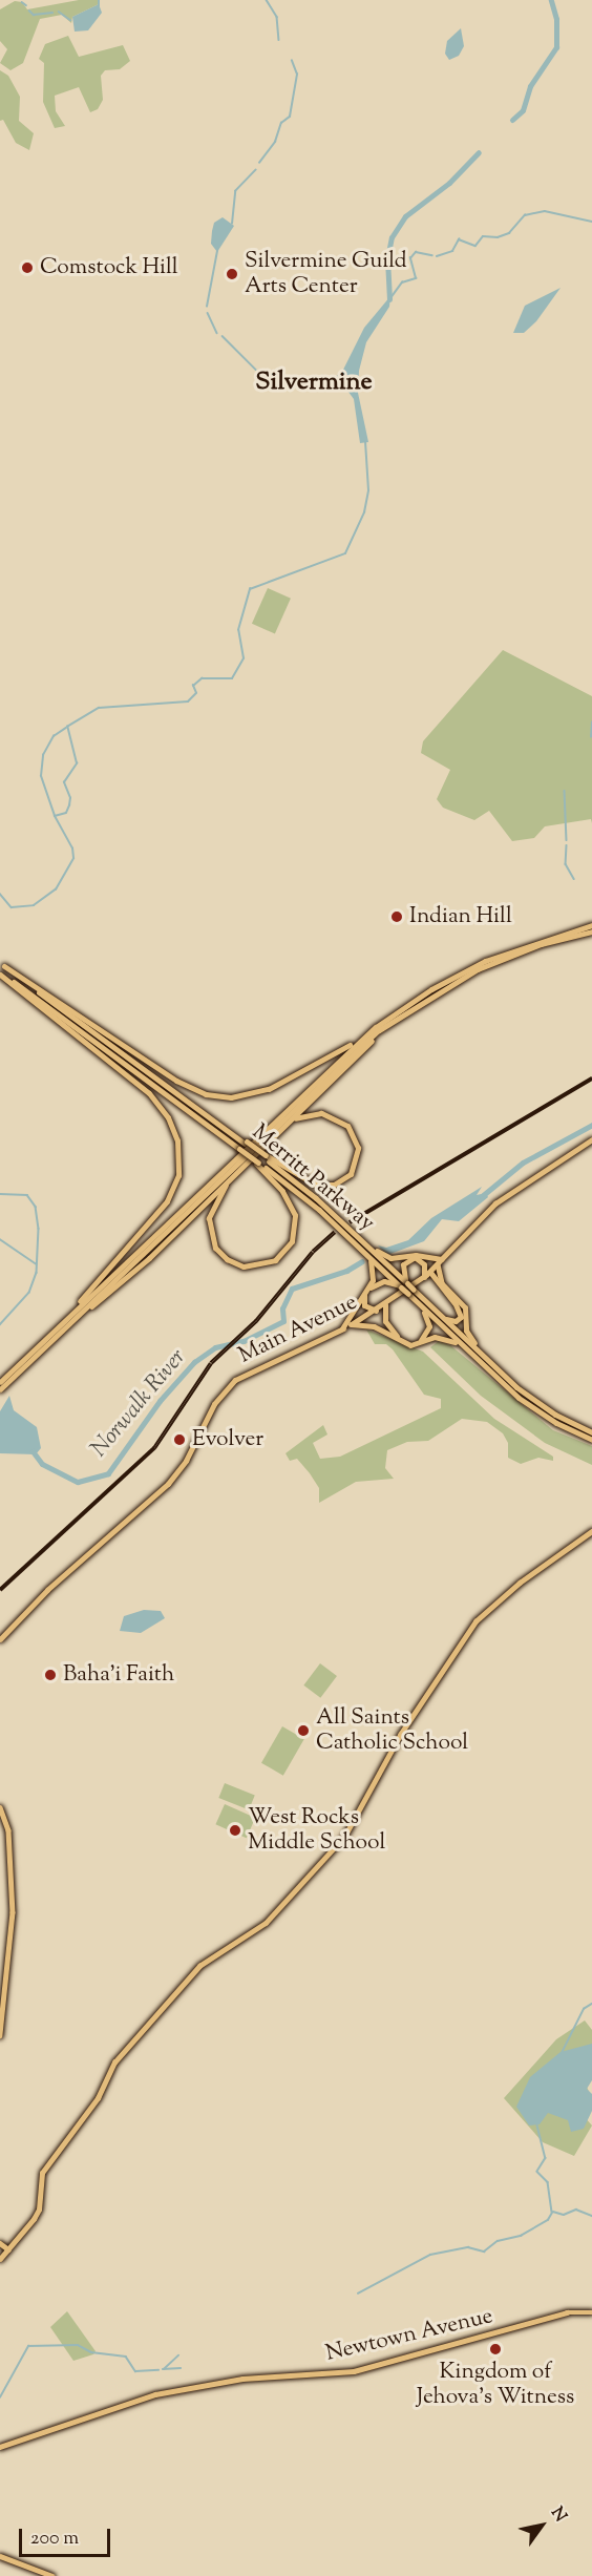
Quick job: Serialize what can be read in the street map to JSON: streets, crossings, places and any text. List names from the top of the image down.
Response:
{
  "streets": {
    "highway": ["Merritt Parkway"],
    "main road": ["Main Avenue", "Newtown Avenue"]
  },
  "districts": ["Silvermine"],
  "water": ["Norwalk River"],
  "places": [
    "Comstock Hill",
    "Silvermine Guild Arts Center",
    "Indian Hill",
    "Evolver",
    "Baha'i Faith",
    "All Saints Catholic School",
    "West Rocks Middle School",
    "Kingdom of Jehova's Witness"
  ],
  "scale_bar": "200 m",
  "north": "top right"
}
